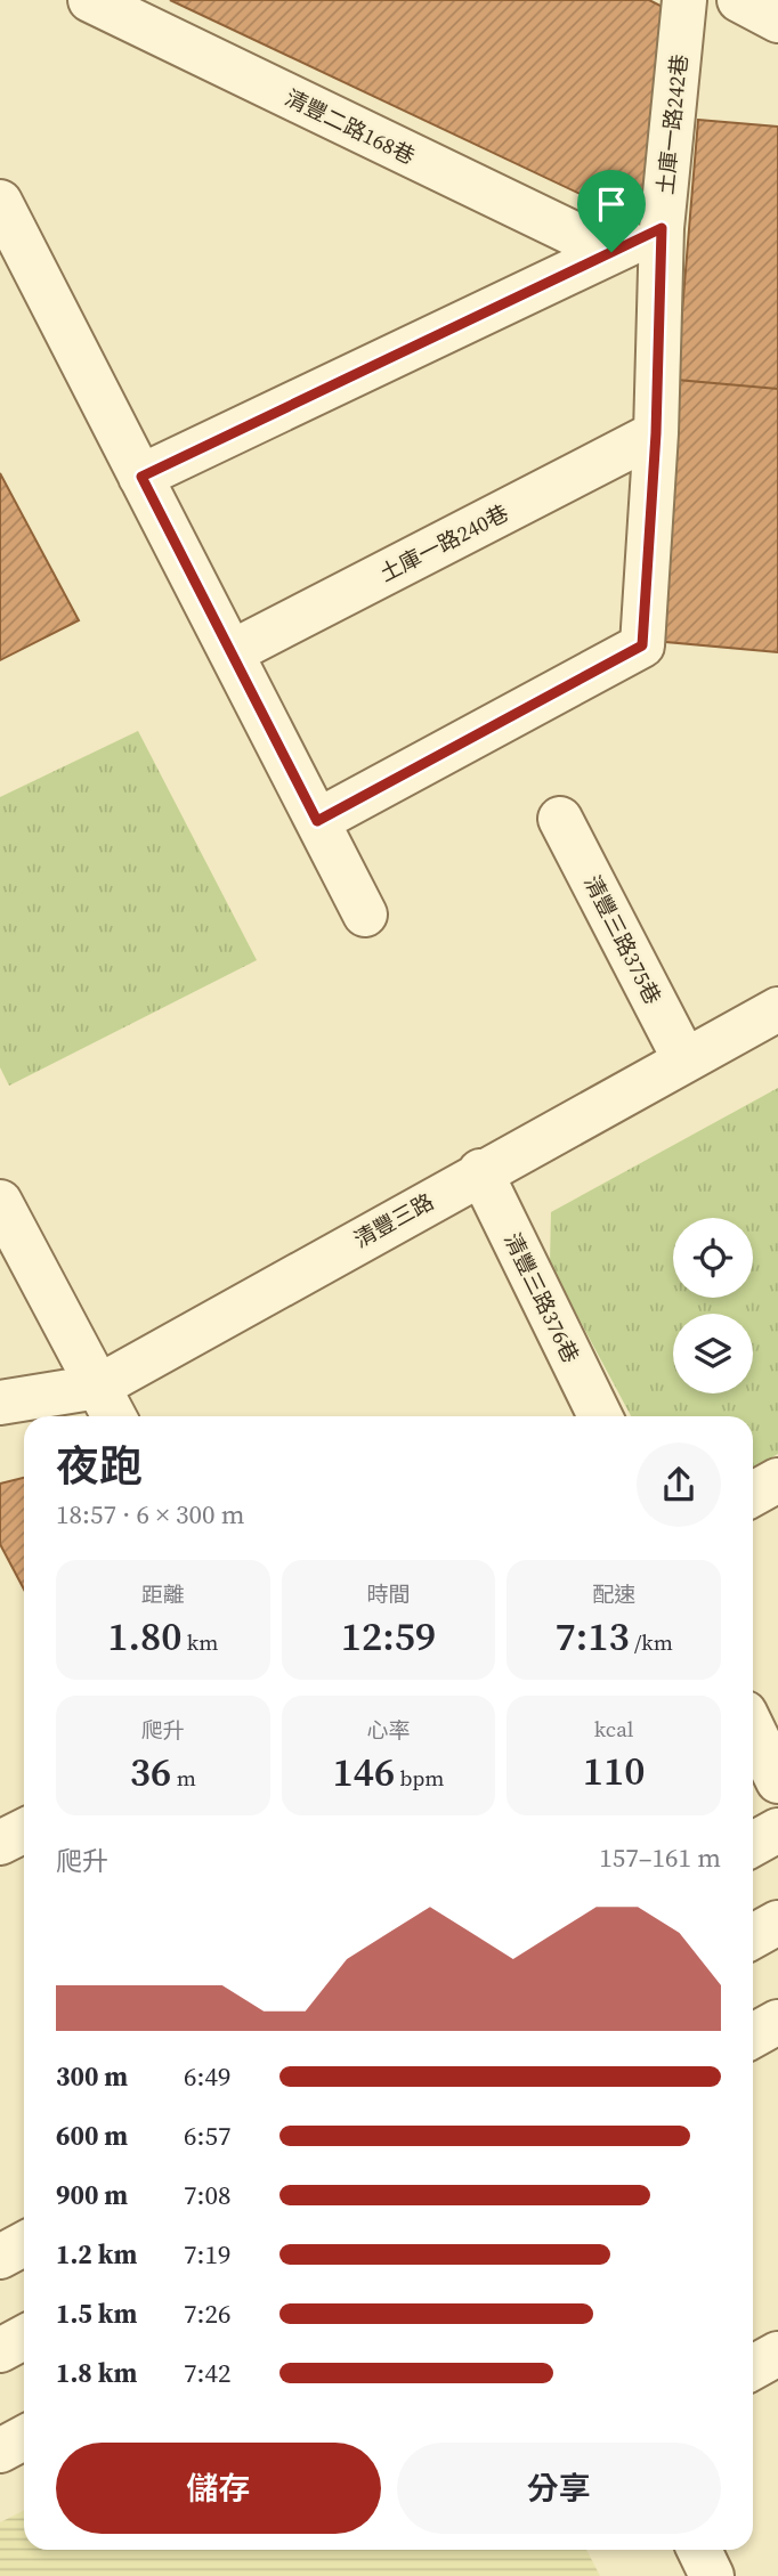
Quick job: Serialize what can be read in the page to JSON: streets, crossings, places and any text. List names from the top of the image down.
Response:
{
  "streets": {
    "street": [
      "土庫一路242巷",
      "清豐二路168巷",
      "土庫一路240巷",
      "清豐三路375巷",
      "清豐三路",
      "清豐三路376巷"
    ]
  },
  "crossings": [
    ["土庫一路242巷", "土庫一路240巷"],
    ["清豐三路375巷", "清豐三路"],
    ["清豐三路", "清豐三路376巷"]
  ],
  "page": {
    "heading": ["夜跑", "18:57 · 6 × 300 m"],
    "stats": [
      ["距離", "1.80 km"],
      ["時間", "12:59"],
      ["配速", "7:13 /km"],
      ["爬升", "36 m"],
      ["心率", "146 bpm"],
      ["kcal", "110"]
    ],
    "chart": ["爬升", "157–161 m"],
    "list": [
      {
        "name": "300 m",
        "note": "6:49"
      },
      {
        "name": "600 m",
        "note": "6:57"
      },
      {
        "name": "900 m",
        "note": "7:08"
      },
      {
        "name": "1.2 km",
        "note": "7:19"
      },
      {
        "name": "1.5 km",
        "note": "7:26"
      },
      {
        "name": "1.8 km",
        "note": "7:42"
      }
    ],
    "buttons": ["儲存", "分享"]
  }
}
